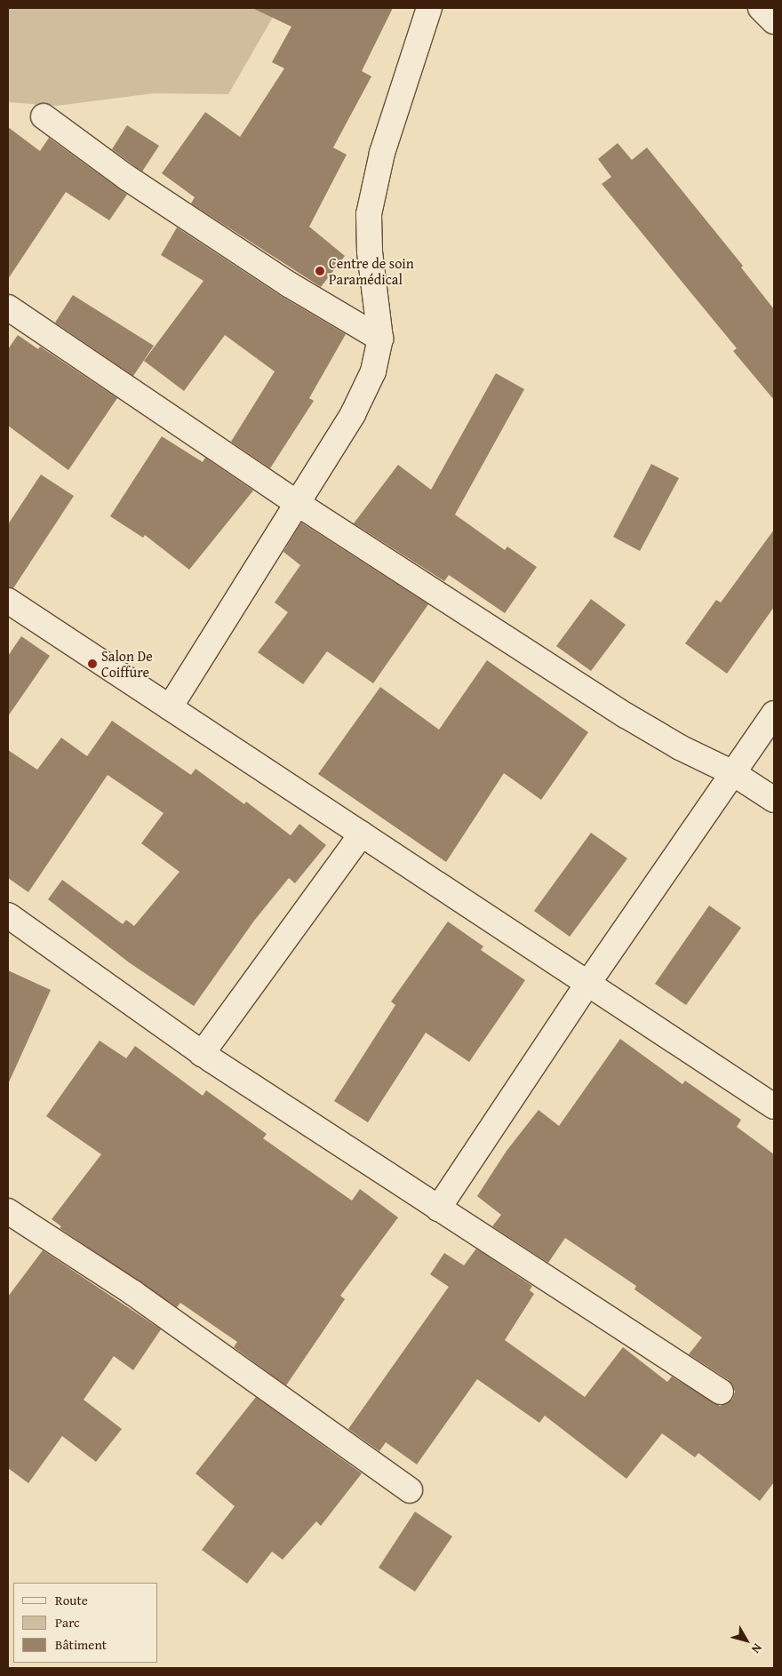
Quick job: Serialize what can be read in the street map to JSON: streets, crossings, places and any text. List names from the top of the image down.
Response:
{
  "places": ["Centre de soin Paramédical", "Salon De Coiffure"],
  "legend": ["Route", "Parc", "Bâtiment"],
  "north": "bottom right"
}
